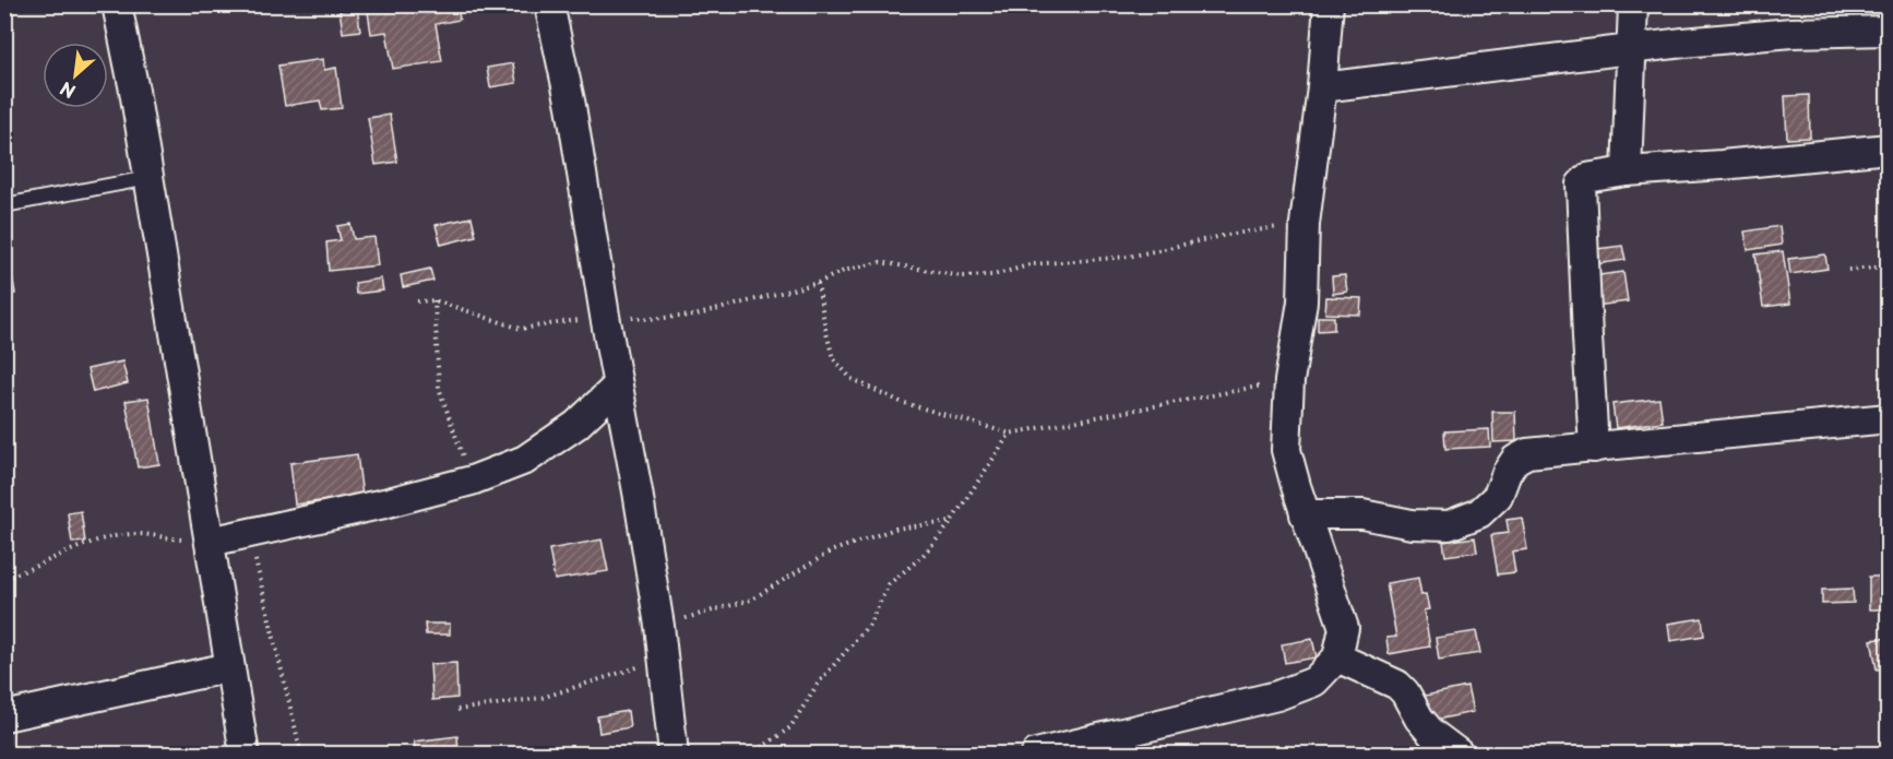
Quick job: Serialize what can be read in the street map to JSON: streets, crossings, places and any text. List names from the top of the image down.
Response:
{
  "north": "bottom left"
}
